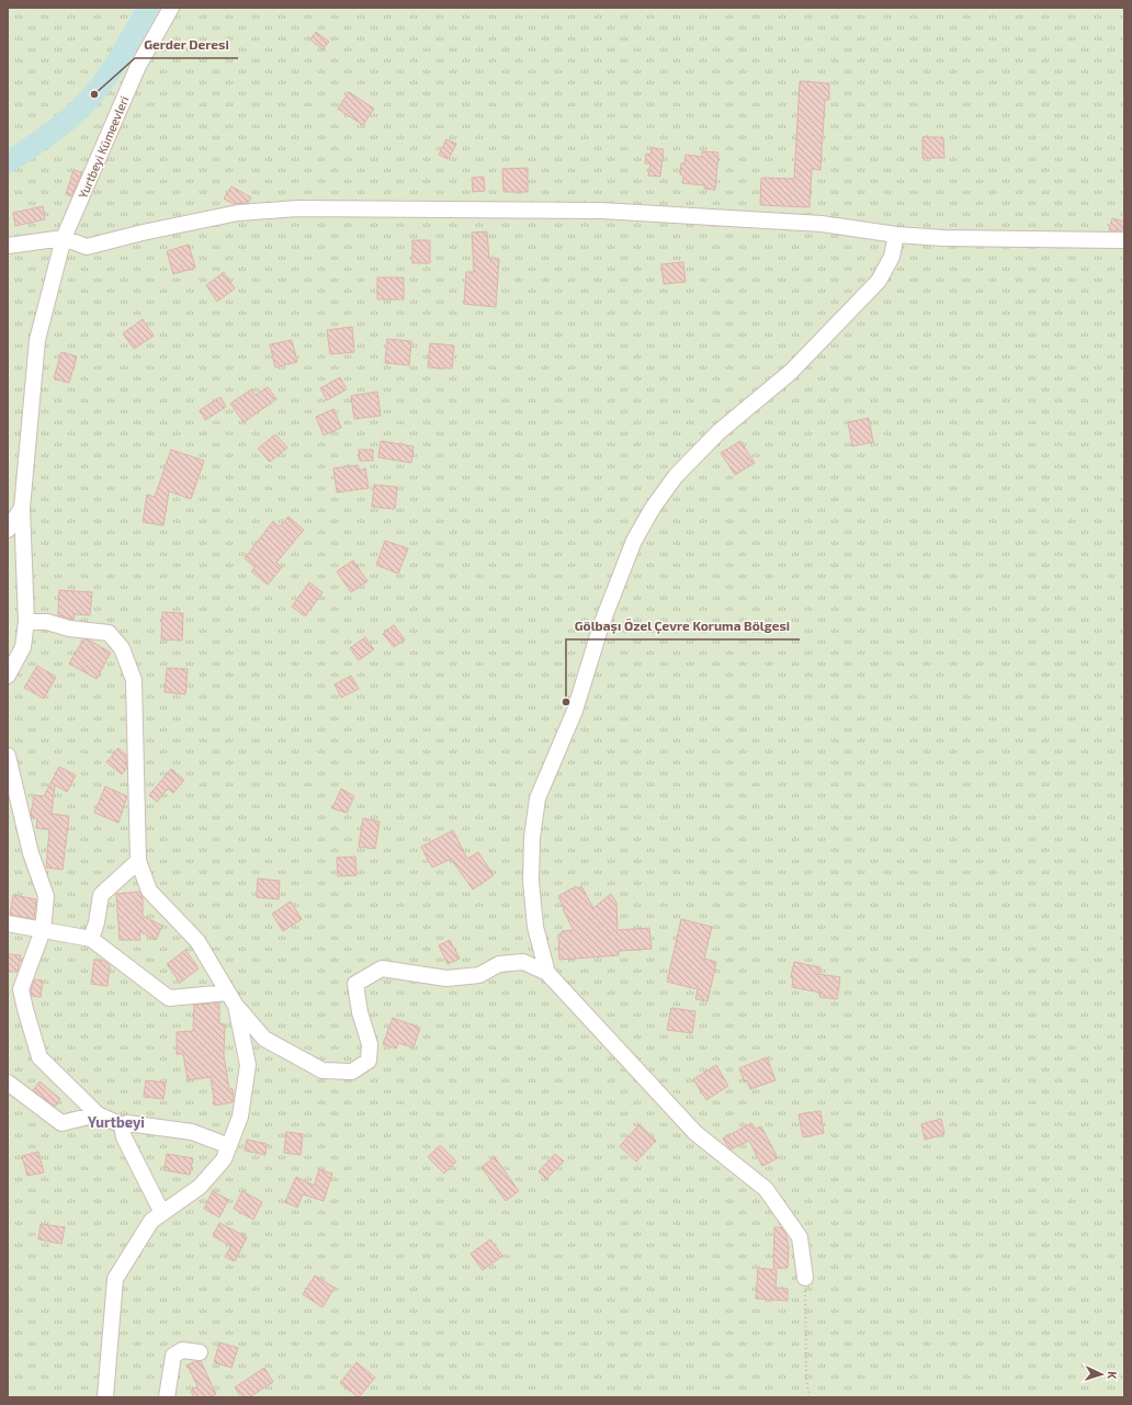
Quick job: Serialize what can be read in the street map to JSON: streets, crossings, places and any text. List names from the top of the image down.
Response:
{
  "streets": {
    "street": ["Yurtbeyi Kümeevleri"]
  },
  "districts": ["Yurtbeyi"],
  "places": ["Gerder Deresi", "Gölbaşı Özel Çevre Koruma Bölgesi"],
  "north": "right"
}
